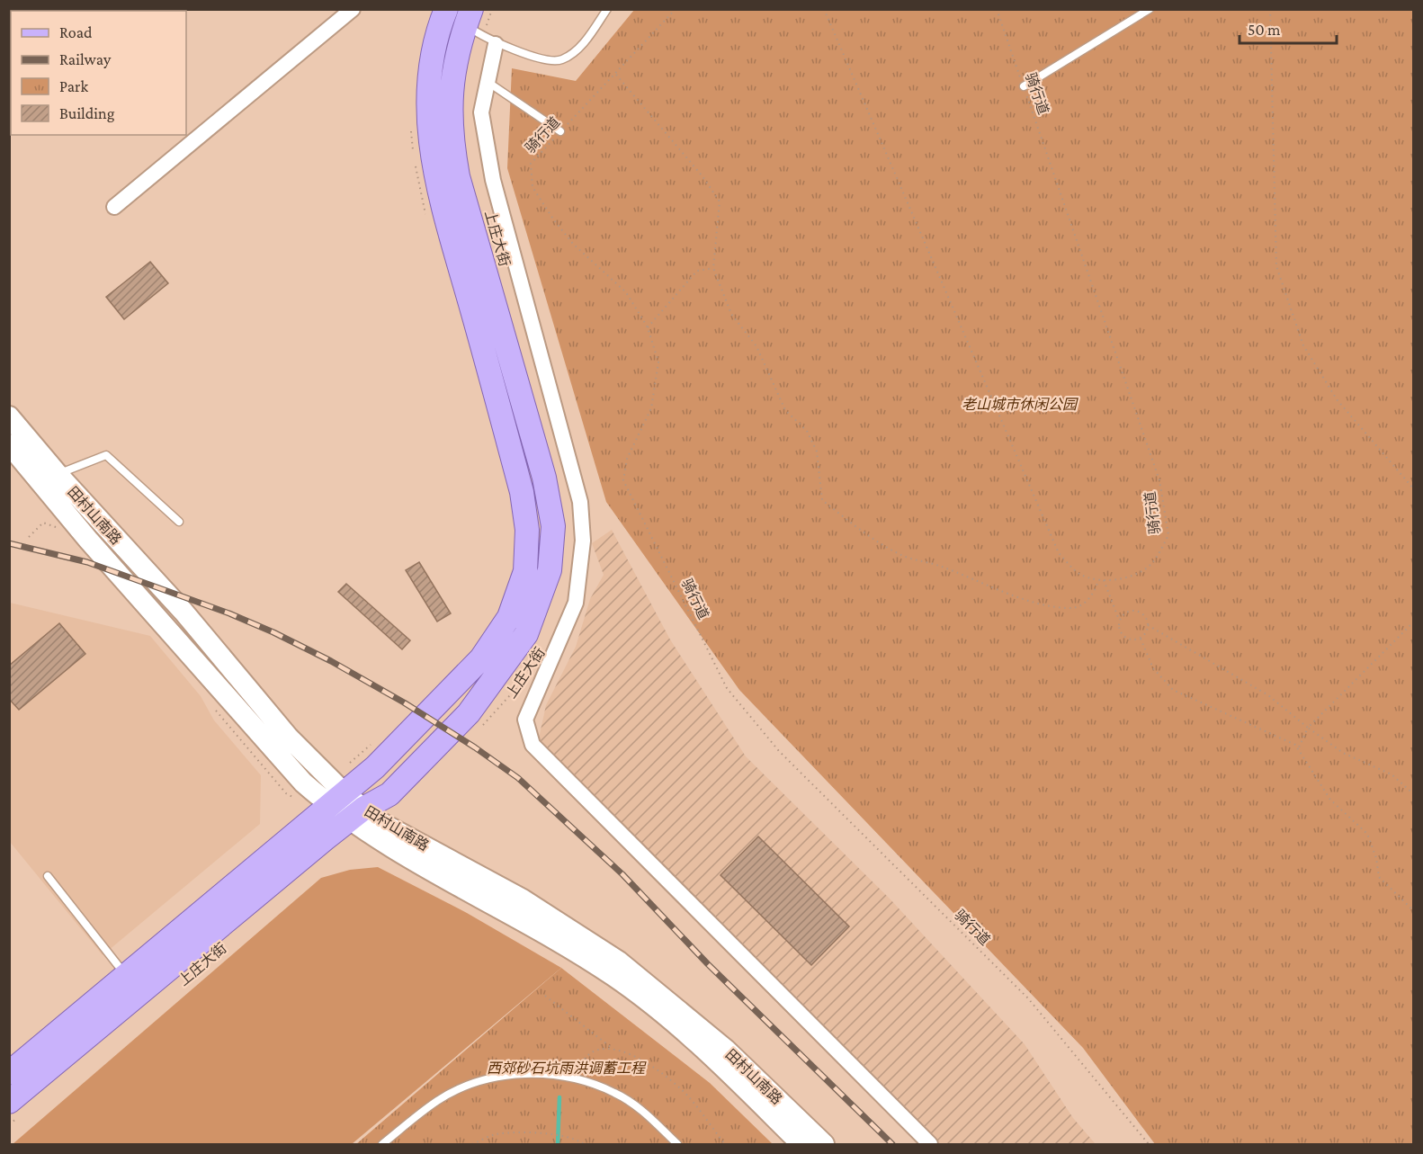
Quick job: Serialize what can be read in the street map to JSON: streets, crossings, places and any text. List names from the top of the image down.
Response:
{
  "streets": {
    "main road": ["上庄大街", "田村山南路"],
    "path": ["骑行道"]
  },
  "crossings": [
    ["上庄大街", "田村山南路"]
  ],
  "parks": ["老山城市休闲公园", "西郊砂石坑雨洪调蓄工程"],
  "legend": [
    "Road",
    "Railway",
    "Park",
    "Building"
  ],
  "scale_bar": "50 m"
}
